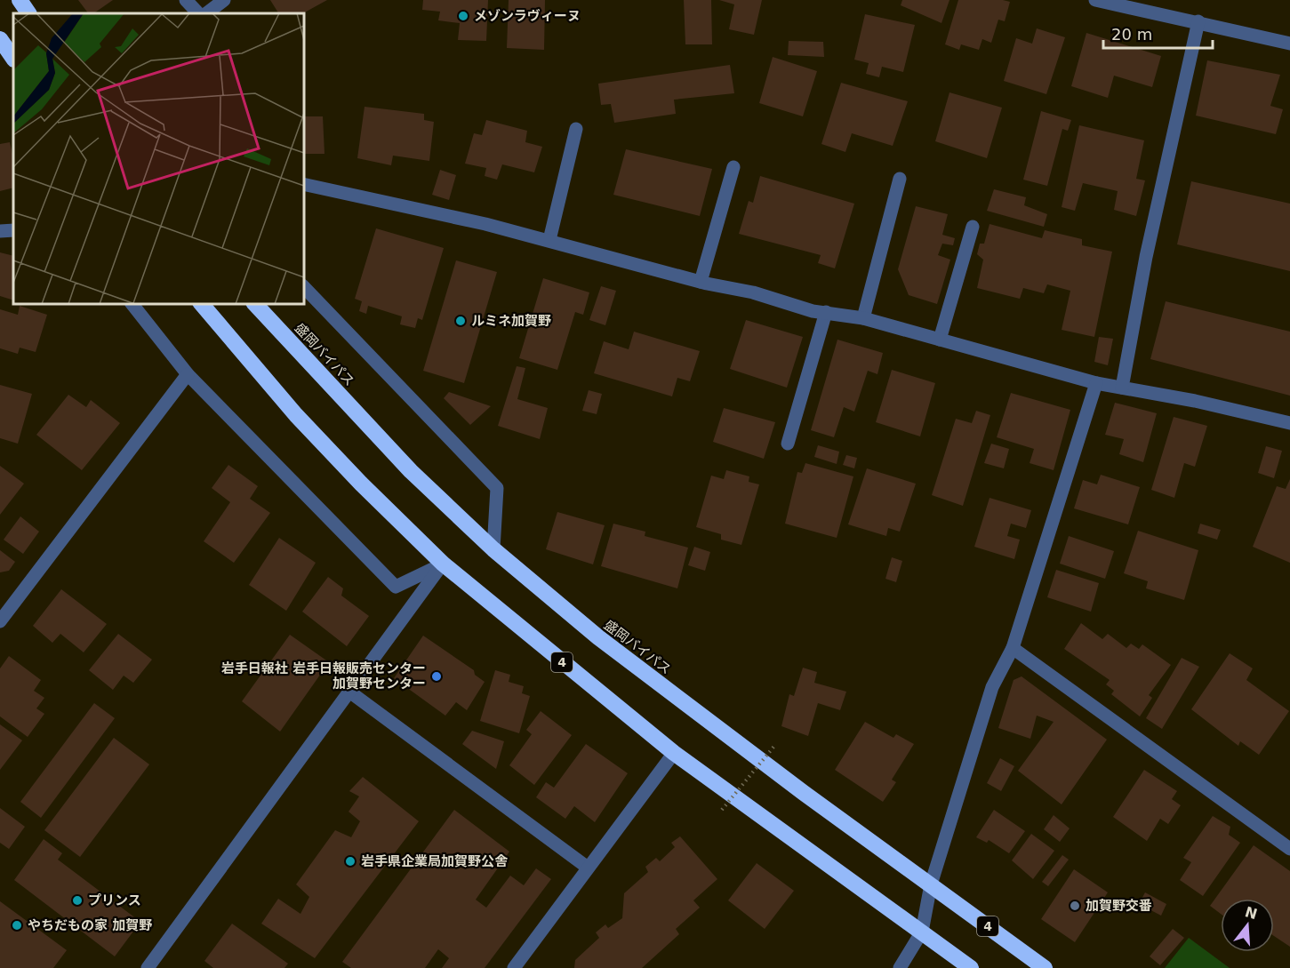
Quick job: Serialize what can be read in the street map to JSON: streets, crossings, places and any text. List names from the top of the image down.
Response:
{
  "streets": {
    "highway": ["盛岡バイパス", "4"]
  },
  "places": [
    "メゾンラヴィーヌ",
    "ルミネ加賀野",
    "岩手日報社 岩手日報販売センター 加賀野センター",
    "岩手県企業局加賀野公舎",
    "プリンス",
    "加賀野交番",
    "やちだもの家 加賀野"
  ],
  "scale_bar": "20 m",
  "north": "top"
}
